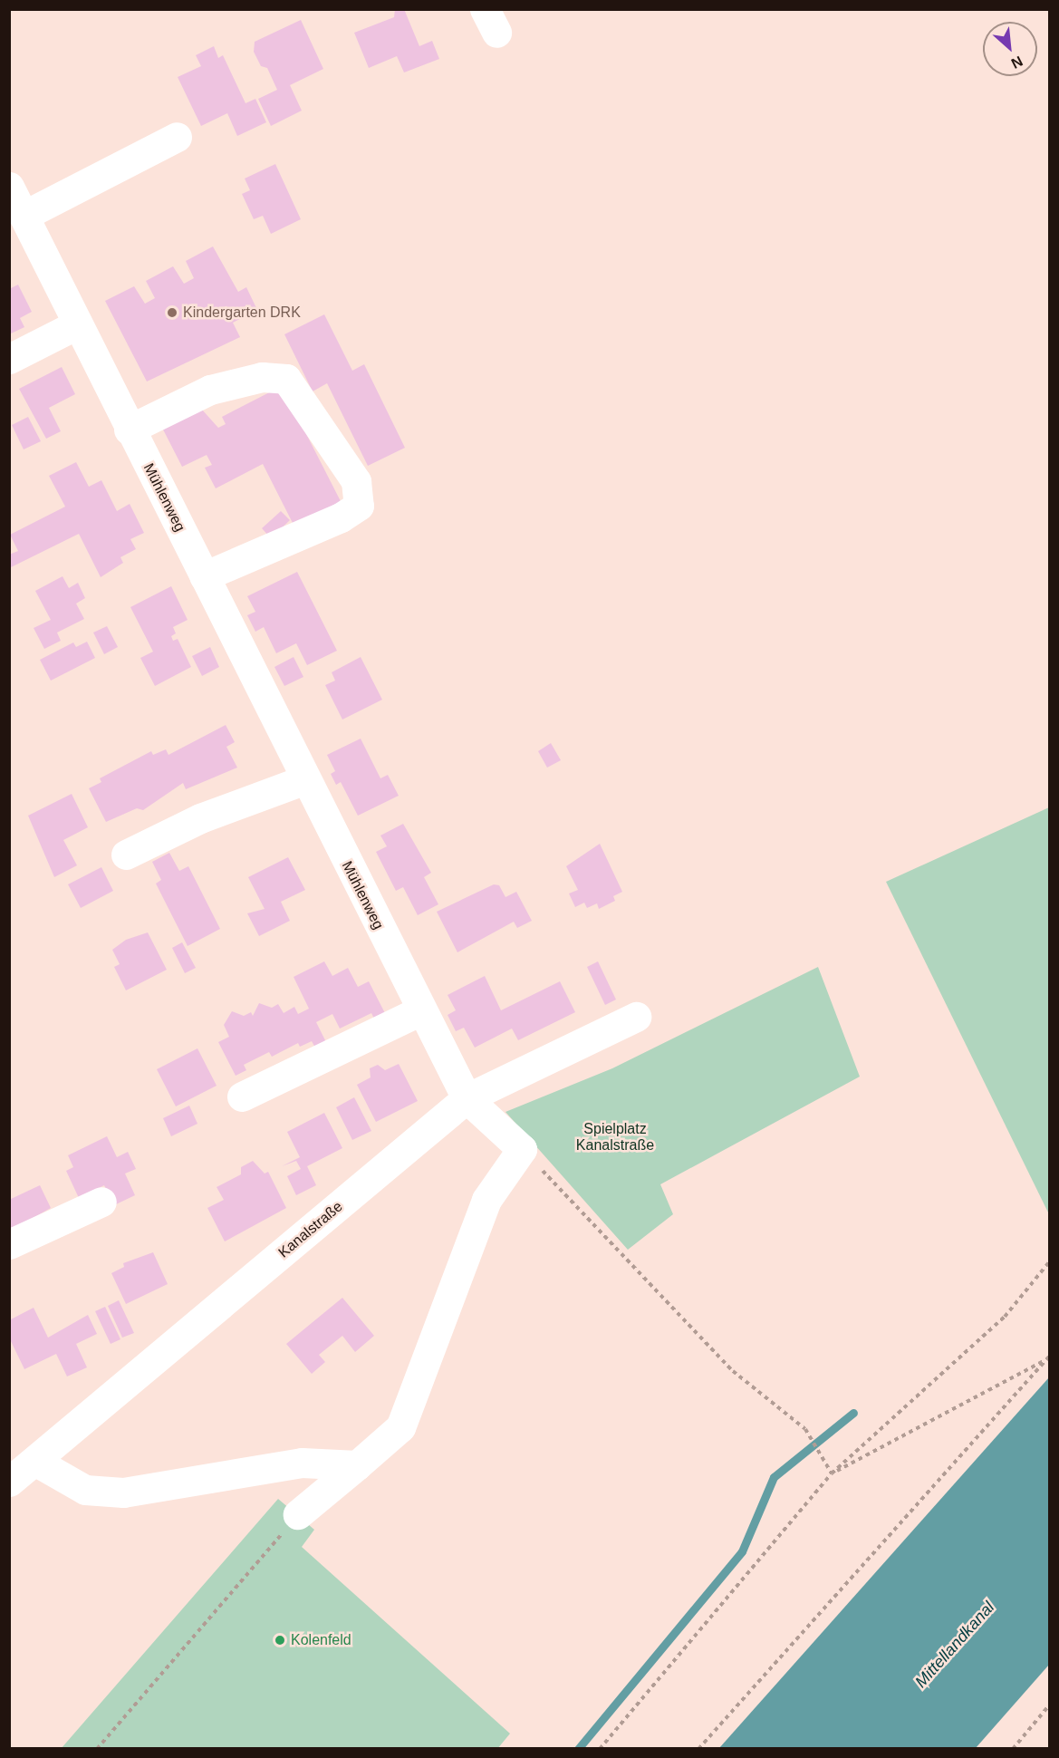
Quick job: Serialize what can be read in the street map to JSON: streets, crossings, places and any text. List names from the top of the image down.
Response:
{
  "streets": {
    "street": ["Mühlenweg", "Kanalstraße"]
  },
  "crossings": [
    ["Mühlenweg", "Kanalstraße"]
  ],
  "water": ["Mittellandkanal"],
  "parks": ["Spielplatz Kanalstraße"],
  "places": ["Kindergarten DRK", "Kolenfeld"],
  "north": "bottom right"
}
